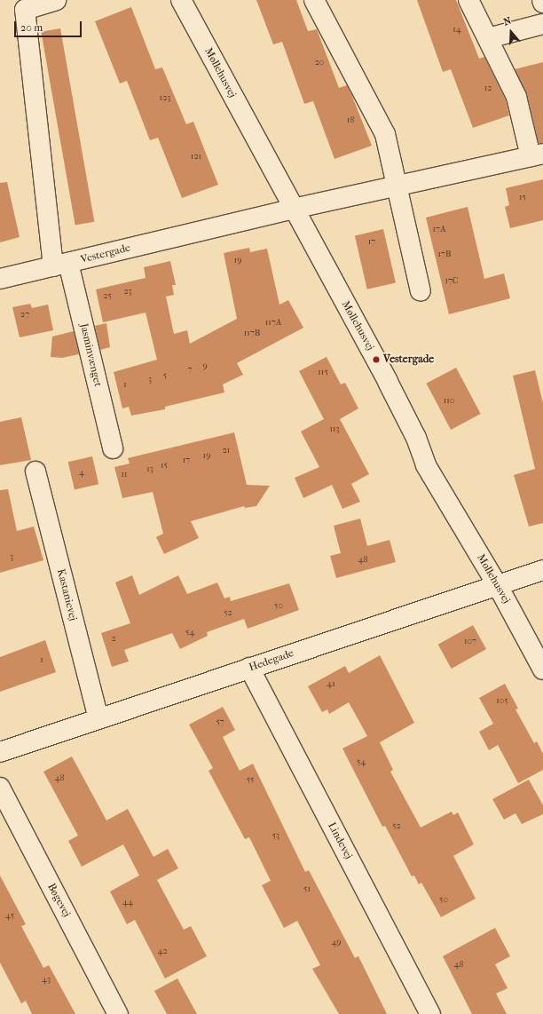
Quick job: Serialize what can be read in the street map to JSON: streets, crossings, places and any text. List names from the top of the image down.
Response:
{
  "streets": {
    "street": [
      "Møllehusvej",
      "Vestergade",
      "Jasminvænget",
      "Kastanievej",
      "Hedegade",
      "Lindevej",
      "Bøgevej"
    ]
  },
  "crossings": [
    ["Møllehusvej", "Vestergade"],
    ["Møllehusvej", "Hedegade"],
    ["Vestergade", "Jasminvænget"],
    ["Kastanievej", "Hedegade"],
    ["Hedegade", "Lindevej"]
  ],
  "places": ["Vestergade"],
  "house_numbers": [
    "14",
    "20",
    "12",
    "123",
    "18",
    "121",
    "15",
    "17A",
    "17",
    "17B",
    "19",
    "17C",
    "23",
    "25",
    "27",
    "117A",
    "117B",
    "9",
    "7",
    "115",
    "5",
    "3",
    "1",
    "110",
    "113",
    "21",
    "19",
    "17",
    "15",
    "13",
    "4",
    "11",
    "3",
    "48",
    "50",
    "52",
    "54",
    "2",
    "107",
    "1",
    "41",
    "105",
    "57",
    "54",
    "48",
    "55",
    "52",
    "53",
    "51",
    "50",
    "44",
    "45",
    "49",
    "42",
    "48",
    "43"
  ],
  "scale_bar": "20 m",
  "north": "top"
}
